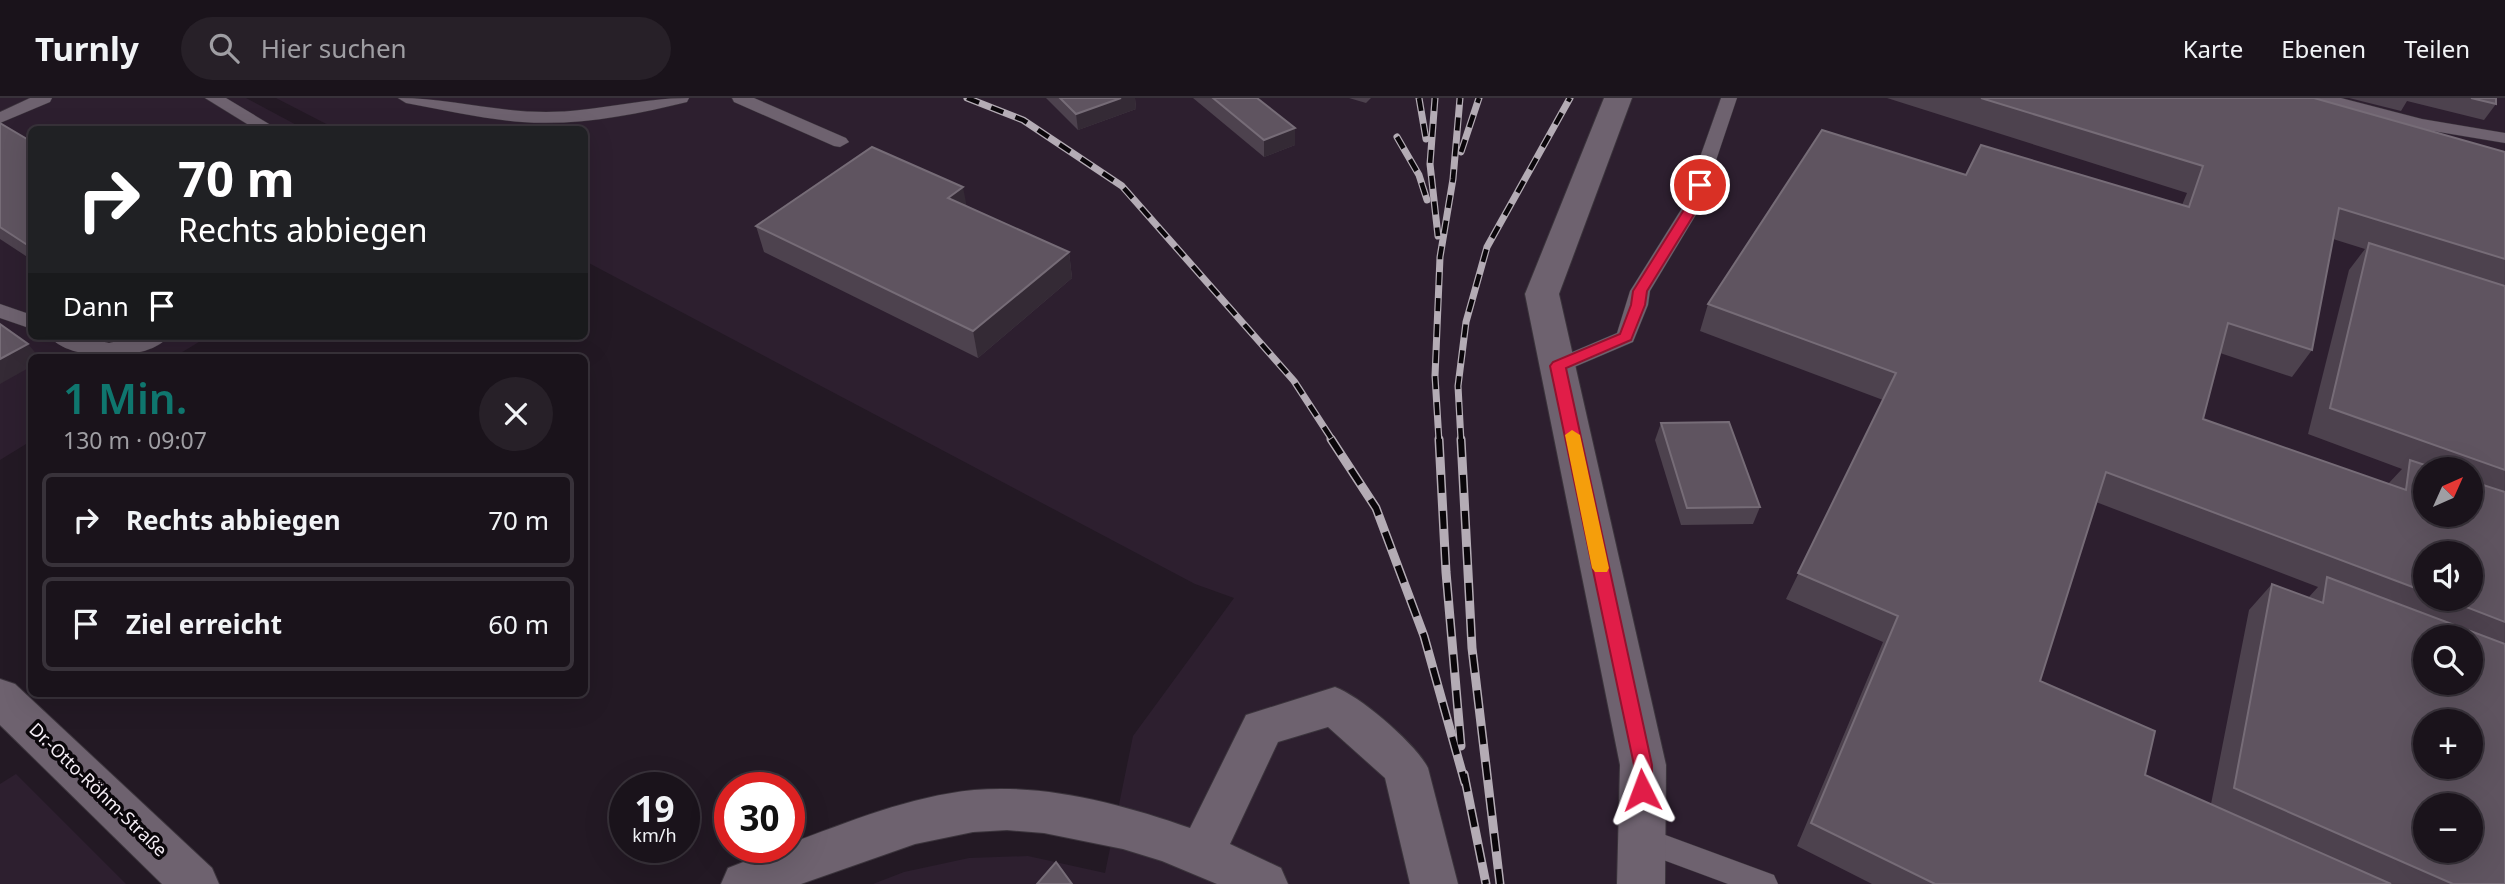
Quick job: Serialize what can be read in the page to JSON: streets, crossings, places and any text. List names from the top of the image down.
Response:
{
  "streets": {
    "street": ["Dr.-Otto-Röhm-Straße"]
  },
  "north": "top right",
  "page": {
    "header": "Turnly",
    "search": "Hier suchen",
    "nav": ["Karte", "Ebenen", "Teilen"],
    "turn": ["70 m", "Rechts abbiegen"],
    "then": "Dann",
    "heading": ["1 Min.", "130 m · 09:07"],
    "map_buttons": ["+", "−"],
    "list": [
      {
        "name": "Rechts abbiegen",
        "value": "70 m"
      },
      {
        "name": "Ziel erreicht",
        "value": "60 m"
      }
    ],
    "speed": "19 km/h",
    "limit": "30"
  }
}
